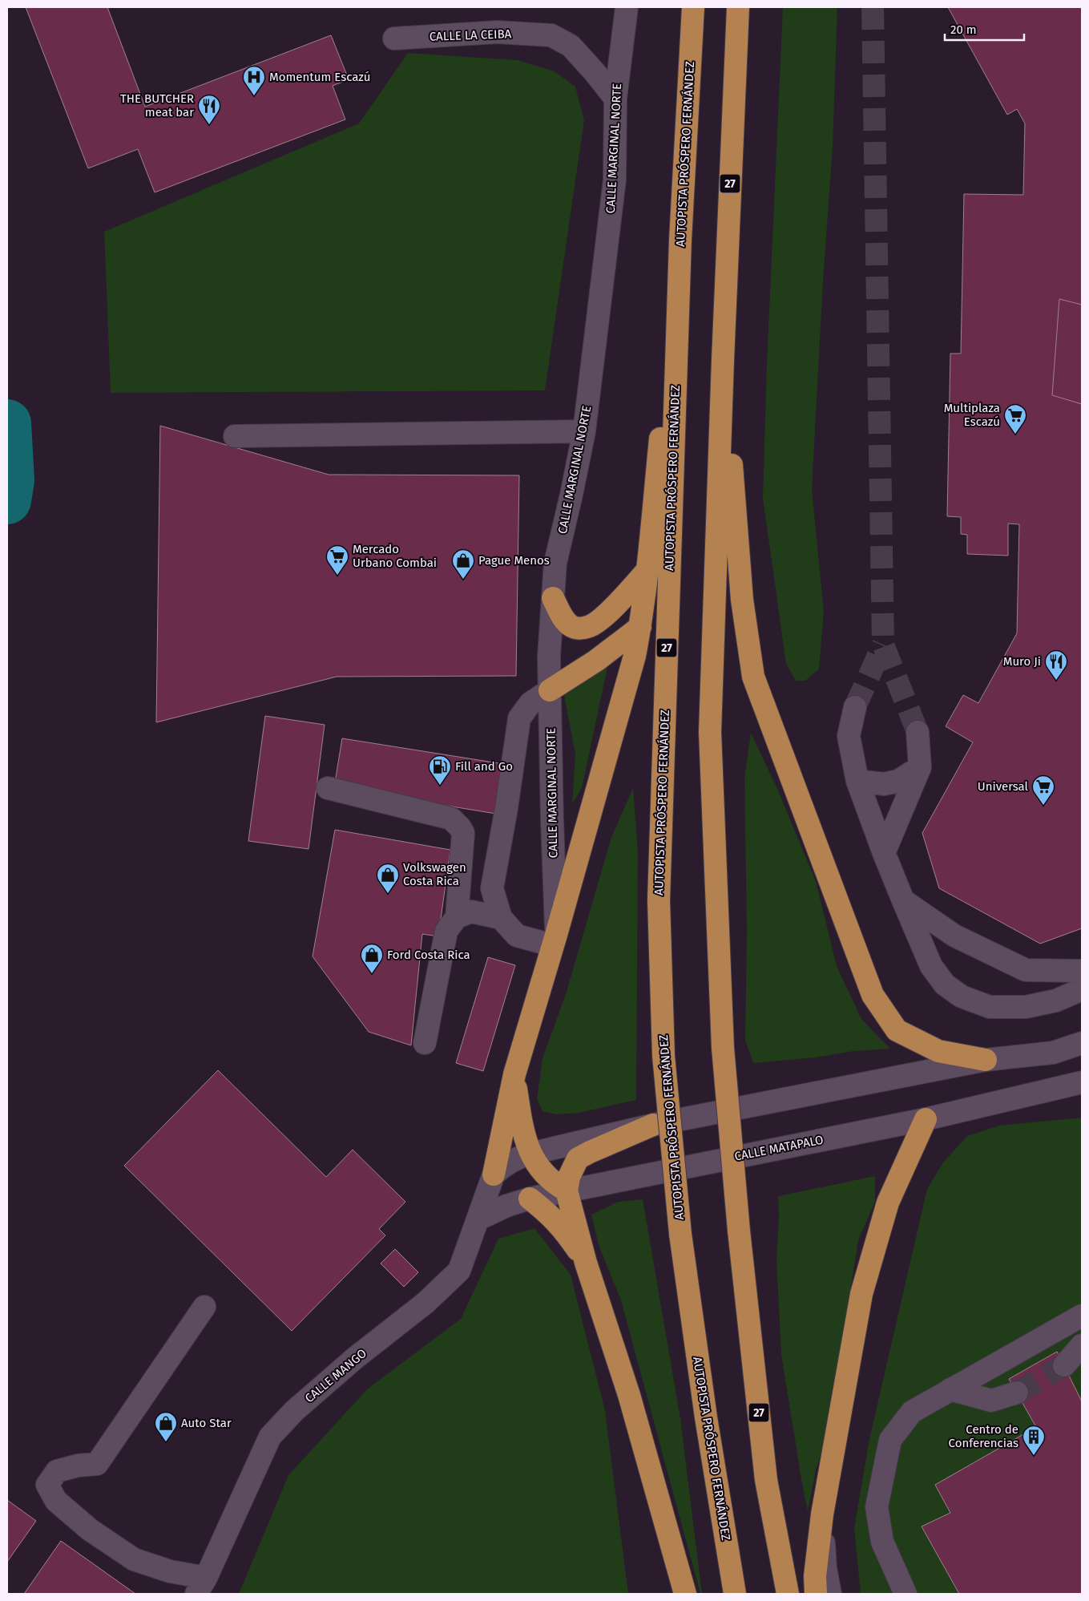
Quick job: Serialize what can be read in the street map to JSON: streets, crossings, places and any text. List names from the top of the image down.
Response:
{
  "streets": {
    "highway": ["AUTOPISTA PRÓSPERO FERNÁNDEZ", "27"],
    "street": [
      "CALLE LA CEIBA",
      "CALLE MARGINAL NORTE",
      "CALLE MATAPALO",
      "CALLE MANGO"
    ]
  },
  "crossings": [
    ["CALLE LA CEIBA", "CALLE MARGINAL NORTE"],
    ["CALLE MATAPALO", "CALLE MANGO"]
  ],
  "places": {
    "hospital": ["Momentum Escazú"],
    "restaurant": ["THE BUTCHER meat bar", "Muro Ji"],
    "supermarket": ["Multiplaza Escazú", "Mercado Urbano Combai", "Universal"],
    "shop": [
      "Pague Menos",
      "Volkswagen Costa Rica",
      "Ford Costa Rica",
      "Auto Star"
    ],
    "fuel station": ["Fill and Go"],
    "building": ["Centro de Conferencias"]
  },
  "scale_bar": "20 m"
}
